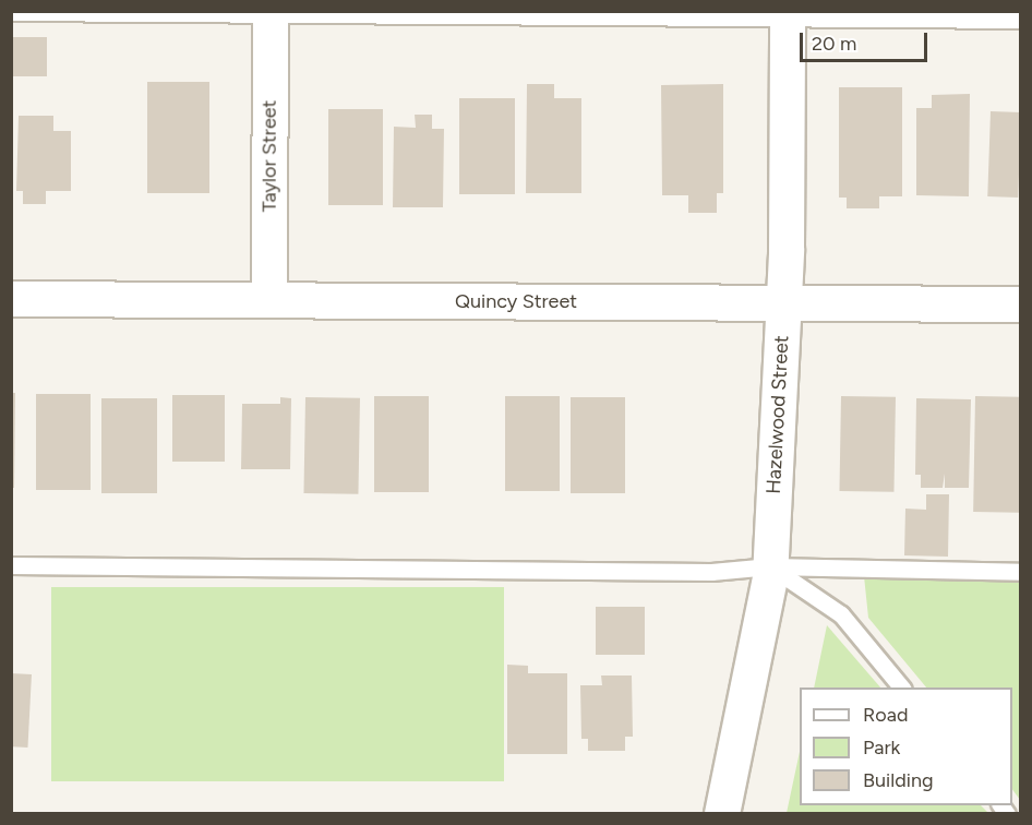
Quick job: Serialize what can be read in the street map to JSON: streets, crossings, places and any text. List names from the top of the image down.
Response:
{
  "streets": {
    "street": ["Taylor Street", "Quincy Street", "Hazelwood Street"]
  },
  "crossings": [
    ["Taylor Street", "Quincy Street"],
    ["Quincy Street", "Hazelwood Street"]
  ],
  "legend": ["Road", "Park", "Building"],
  "scale_bar": "20 m"
}
